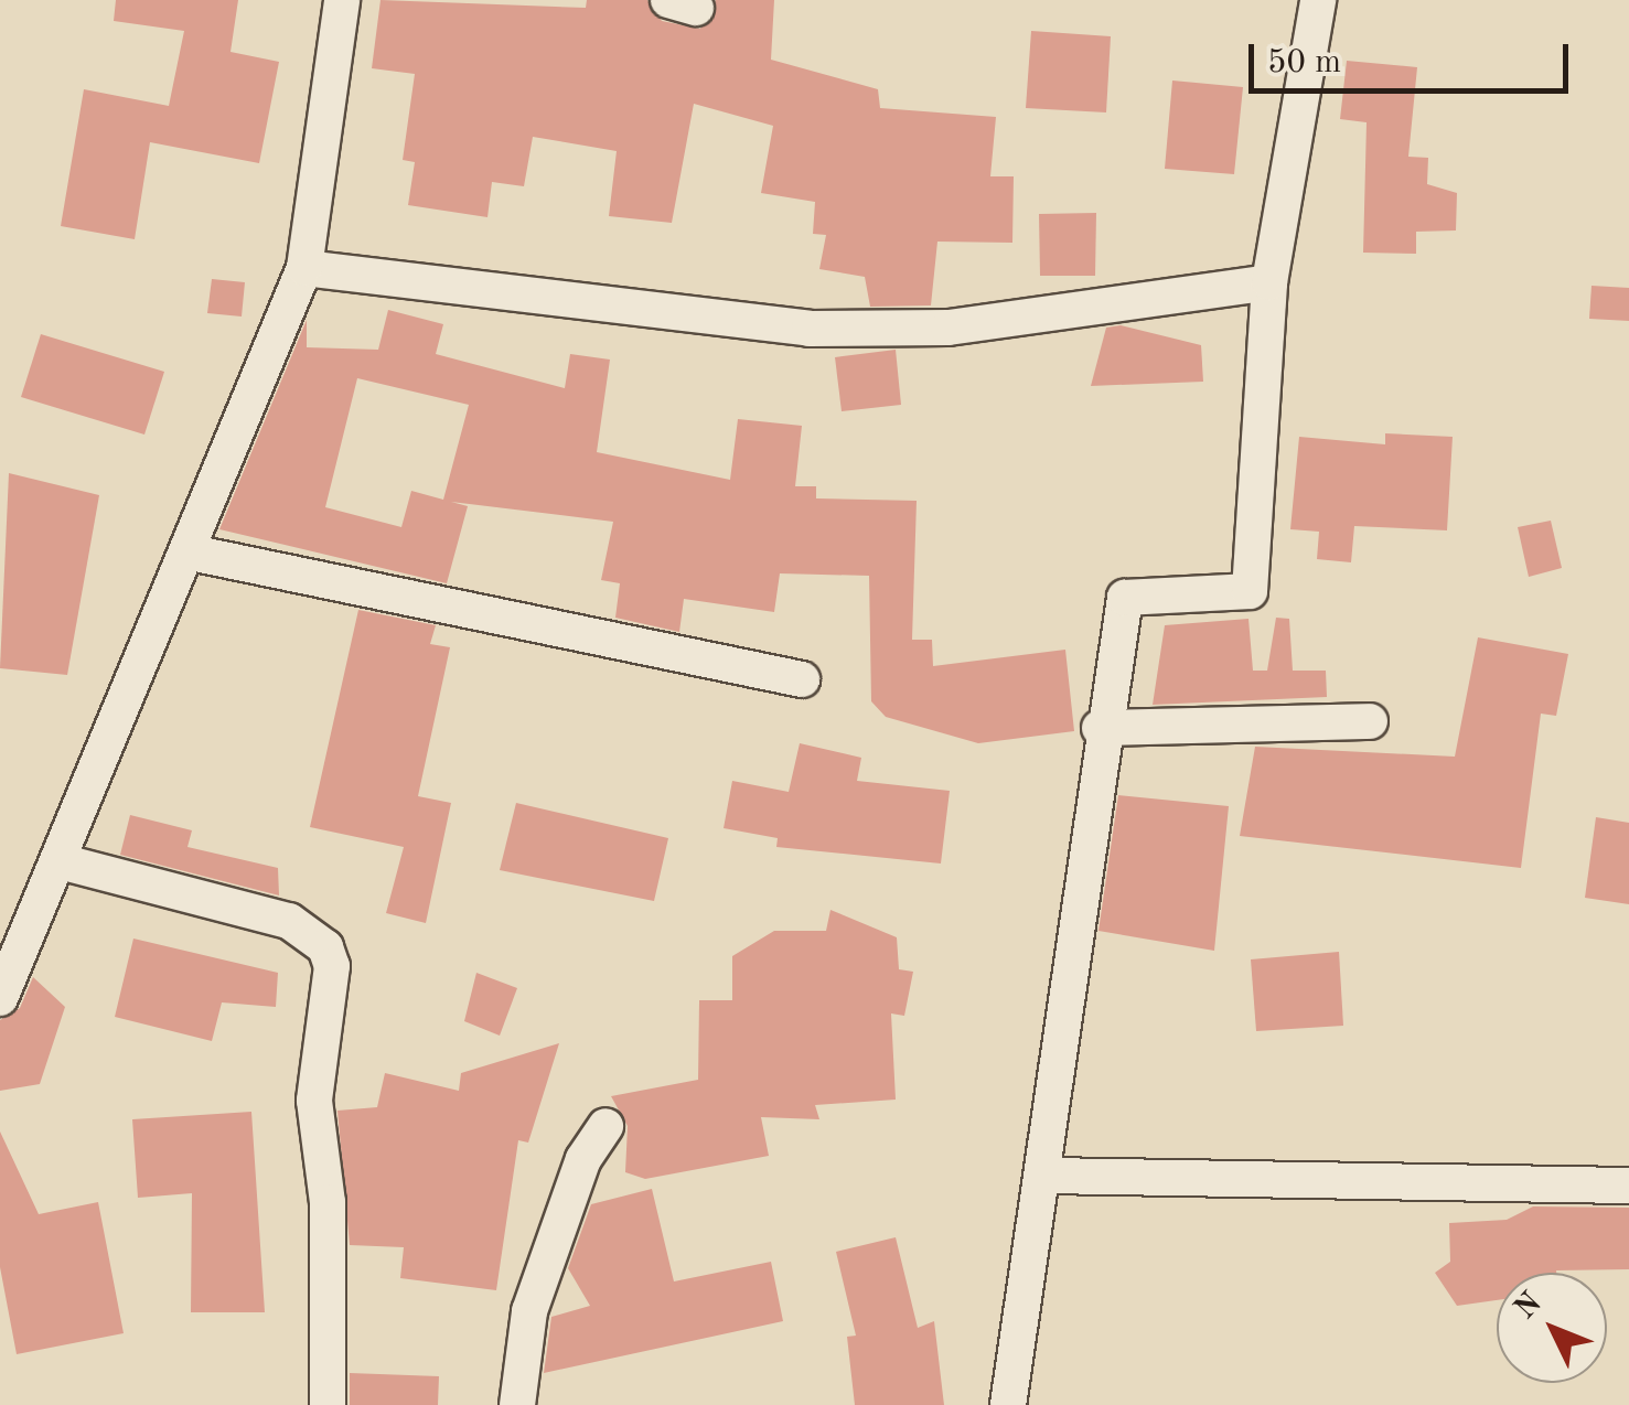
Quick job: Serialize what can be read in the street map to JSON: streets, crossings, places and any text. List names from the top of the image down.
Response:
{
  "scale_bar": "50 m",
  "north": "top left"
}
